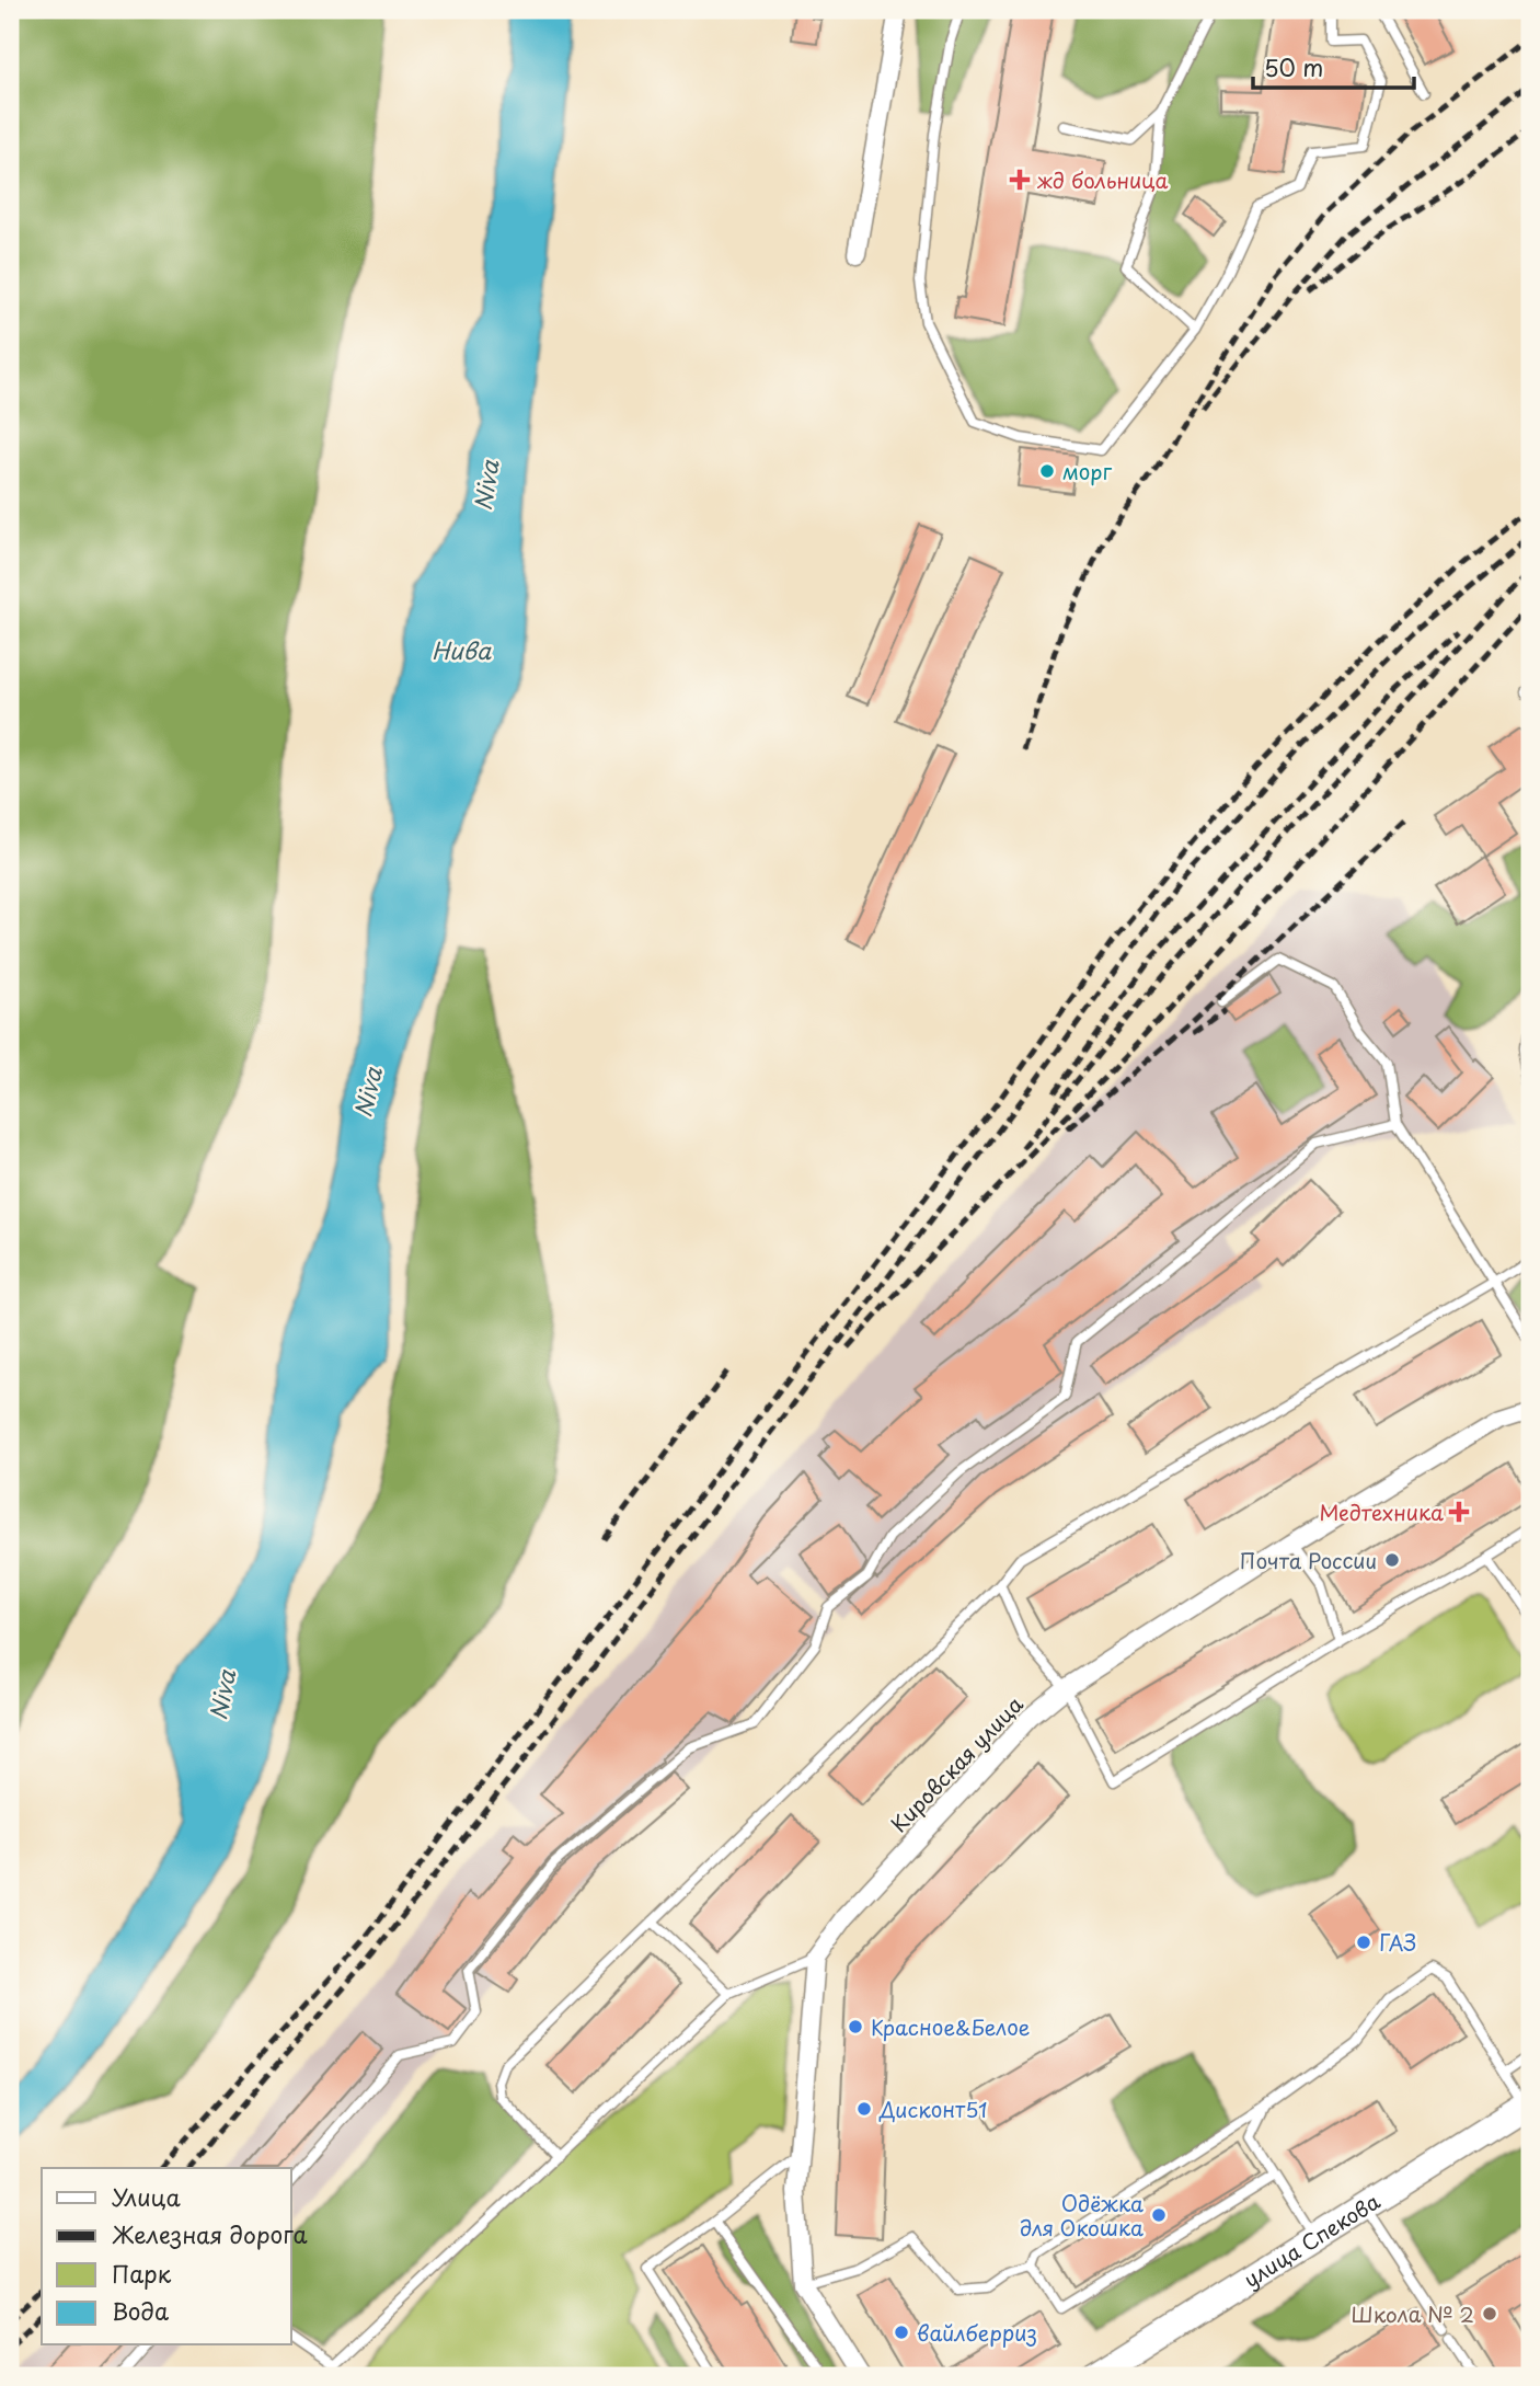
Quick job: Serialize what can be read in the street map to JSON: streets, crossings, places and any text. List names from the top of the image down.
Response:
{
  "streets": {
    "main road": ["улица Спекова"],
    "street": ["Кировская улица"]
  },
  "water": ["Niva", "Нива"],
  "places": {
    "health": ["жд больница", "Медтехника"],
    "other": [
      "морг",
      "Почта России",
      "ГАЗ",
      "Красное&Белое",
      "Дисконт51",
      "Одёжка для Окошка",
      "Школа № 2",
      "вайлберриз"
    ]
  },
  "legend": [
    "Улица",
    "Железная дорога",
    "Парк",
    "Вода"
  ],
  "scale_bar": "50 m"
}
